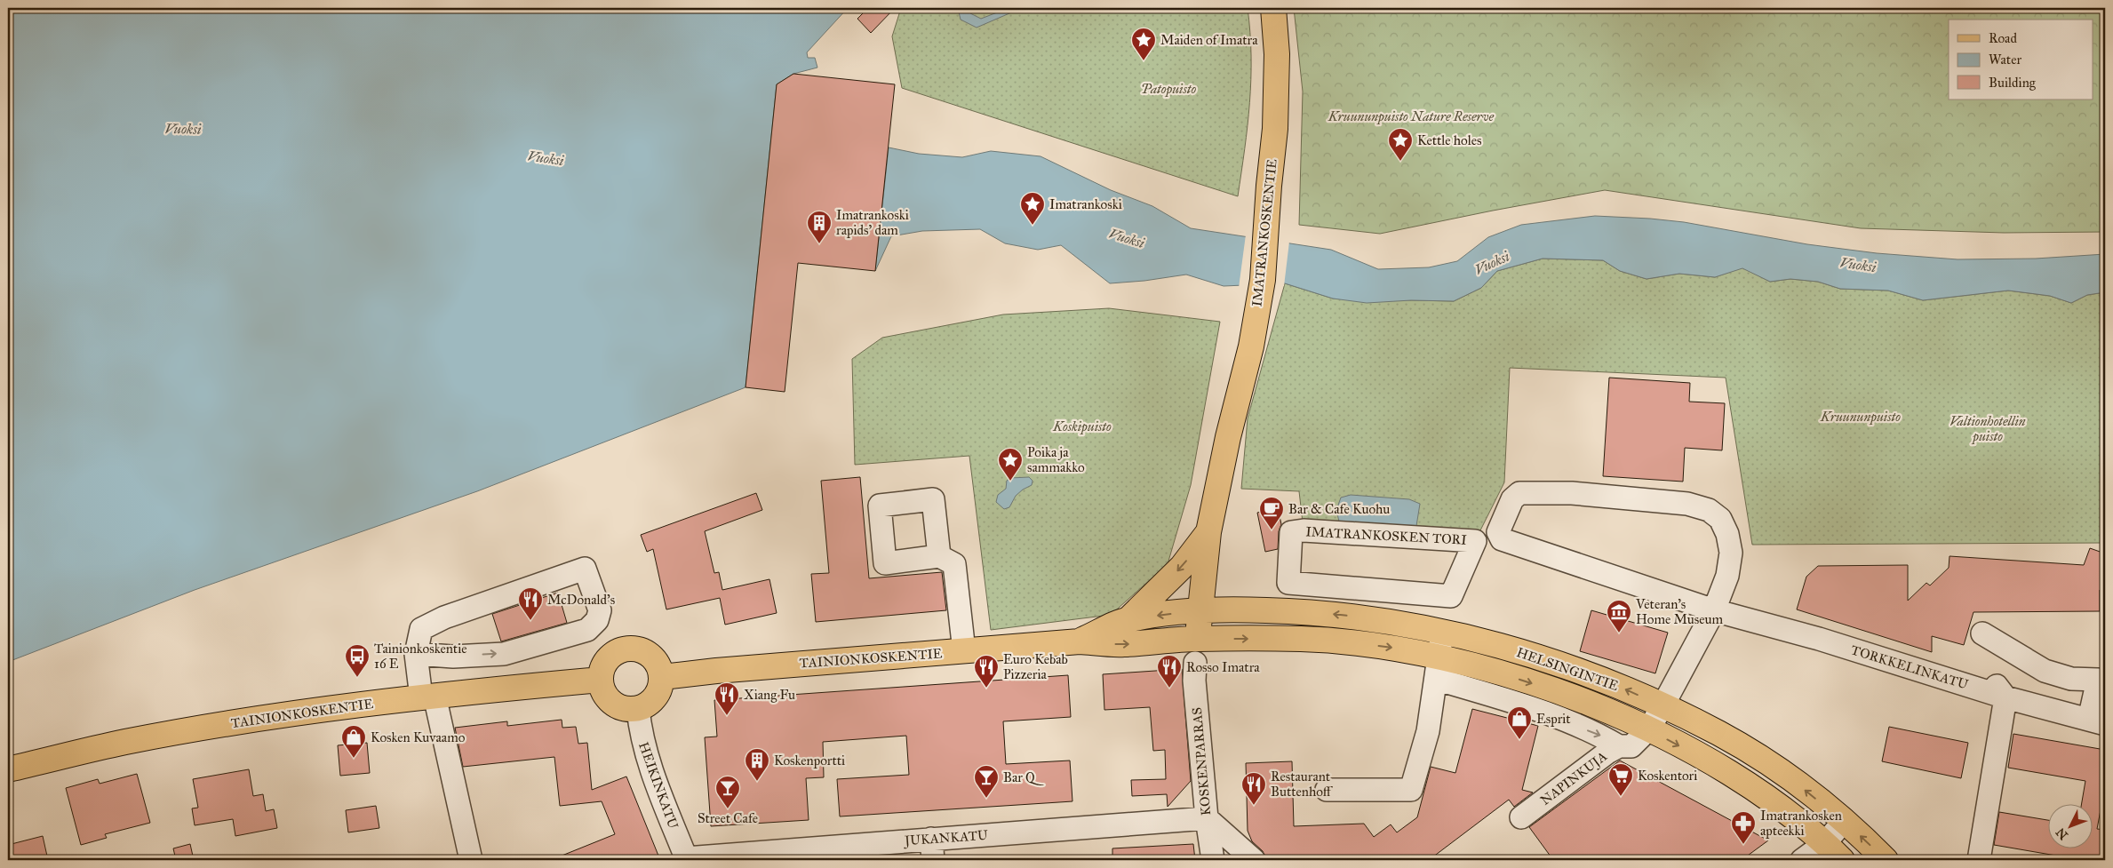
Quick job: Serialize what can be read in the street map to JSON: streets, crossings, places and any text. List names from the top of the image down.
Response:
{
  "streets": {
    "main road": ["IMATRANKOSKENTIE", "TAINIONKOSKENTIE", "HELSINGINTIE"],
    "street": [
      "IMATRANKOSKEN TORI",
      "TORKKELINKATU",
      "KOSKENPARRAS",
      "NAPINKUJA",
      "HEIKINKATU",
      "JUKANKATU"
    ]
  },
  "crossings": [
    ["IMATRANKOSKENTIE", "TAINIONKOSKENTIE"],
    ["IMATRANKOSKENTIE", "HELSINGINTIE"],
    ["TAINIONKOSKENTIE", "HELSINGINTIE"],
    ["TAINIONKOSKENTIE", "HEIKINKATU"],
    ["HELSINGINTIE", "NAPINKUJA"],
    ["KOSKENPARRAS", "JUKANKATU"],
    ["HEIKINKATU", "JUKANKATU"]
  ],
  "water": ["Vuoksi"],
  "parks": [
    "Patopuisto",
    "Kruununpuisto Nature Reserve",
    "Kruununpuisto",
    "Valtionhotellin puisto",
    "Koskipuisto"
  ],
  "places": {
    "place": [
      "Maiden of Imatra",
      "Kettle holes",
      "Imatrankoski",
      "Poika ja sammakko"
    ],
    "building": ["Imatrankoski rapids' dam", "Koskenportti"],
    "cafe": ["Bar & Cafe Kuohu"],
    "restaurant": [
      "McDonald's",
      "Euro Kebab Pizzeria",
      "Rosso Imatra",
      "Xiang Fu",
      "Restaurant Buttenhoff"
    ],
    "museum": ["Veteran’s Home Museum"],
    "bus stop": ["Tainionkoskentie 16 E"],
    "shop": ["Esprit", "Kosken Kuvaamo"],
    "supermarket": ["Koskentori"],
    "bar": ["Bar Q", "Street Cafe"],
    "pharmacy": ["Imatrankosken apteekki"]
  },
  "legend": ["Road", "Water", "Building"],
  "north": "bottom left"
}
